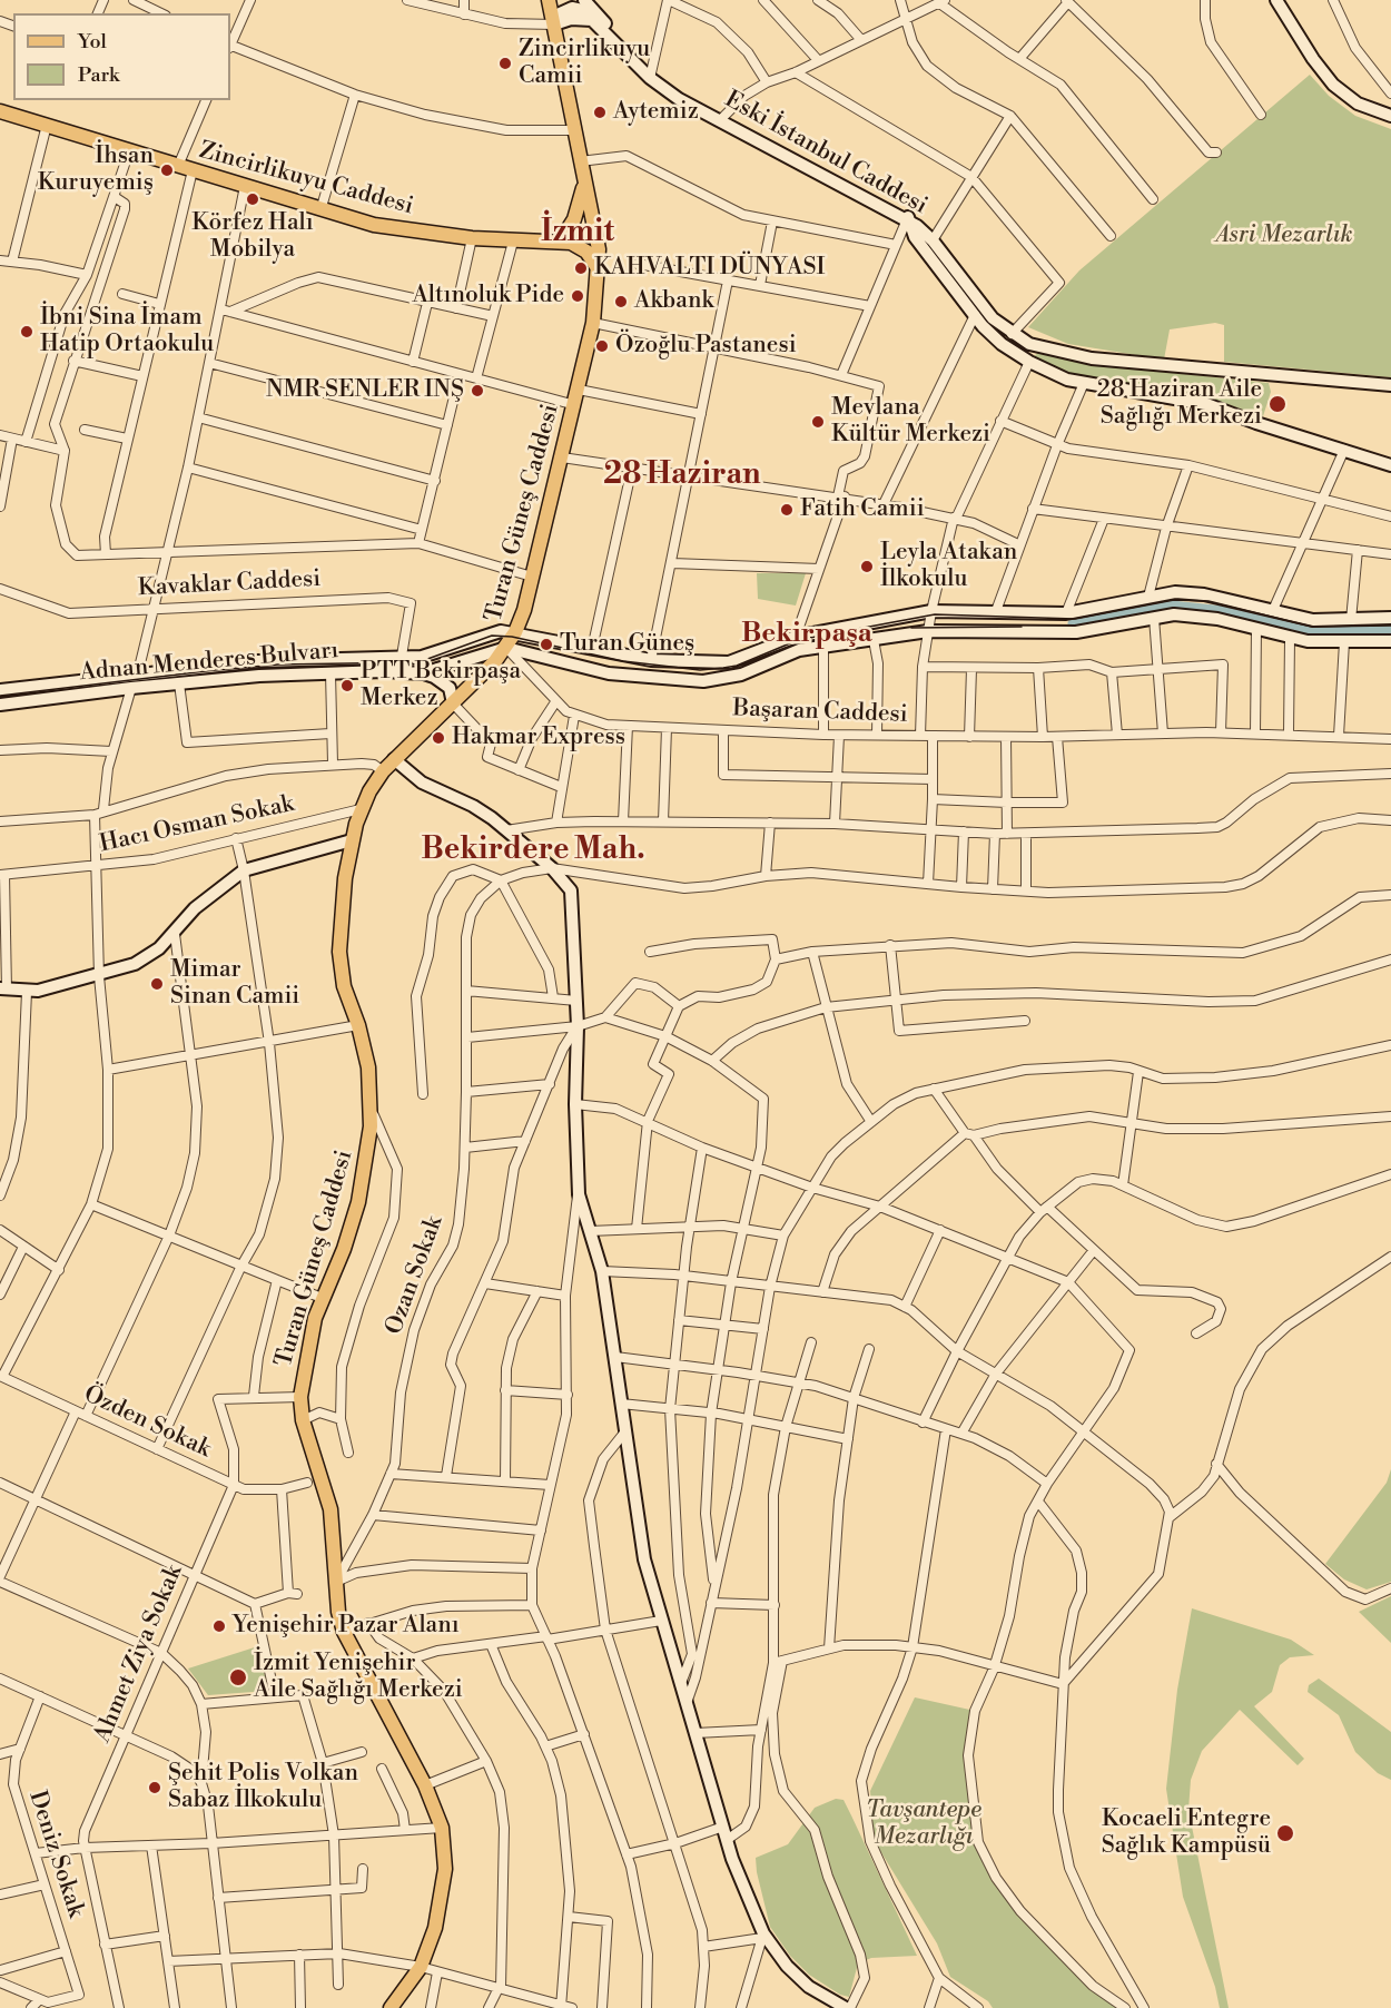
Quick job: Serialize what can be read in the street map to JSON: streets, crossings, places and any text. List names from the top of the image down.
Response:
{
  "streets": {
    "main road": [
      "Eski İstanbul Caddesi",
      "Zincirlikuyu Caddesi",
      "Turan Güneş Caddesi",
      "Adnan Menderes Bulvarı"
    ],
    "street": [
      "Kavaklar Caddesi",
      "Başaran Caddesi",
      "Hacı Osman Sokak",
      "Ozan Sokak",
      "Özden Sokak",
      "Ahmet Ziya Sokak",
      "Deniz Sokak"
    ]
  },
  "crossings": [
    ["Eski İstanbul Caddesi", "Turan Güneş Caddesi"],
    ["Turan Güneş Caddesi", "Adnan Menderes Bulvarı"],
    ["Turan Güneş Caddesi", "Başaran Caddesi"],
    ["Turan Güneş Caddesi", "Hacı Osman Sokak"],
    ["Turan Güneş Caddesi", "Ozan Sokak"],
    ["Turan Güneş Caddesi", "Ahmet Ziya Sokak"],
    ["Kavaklar Caddesi", "Adnan Menderes Bulvarı"],
    ["Adnan Menderes Bulvarı", "Başaran Caddesi"],
    ["Özden Sokak", "Ahmet Ziya Sokak"]
  ],
  "districts": [
    "İzmit",
    "28 Haziran",
    "Bekirpaşa",
    "Bekirdere Mah."
  ],
  "parks": ["Asri Mezarlık", "Tavşantepe Mezarlığı"],
  "places": [
    "Zincirlikuyu Camii",
    "Aytemiz",
    "İhsan Kuruyemiş",
    "Körfez Halı Mobilya",
    "KAHVALTI DÜNYASI",
    "Altınoluk Pide",
    "Akbank",
    "İbni Sina İmam Hatip Ortaokulu",
    "Özoğlu Pastanesi",
    "NMR SENLER INŞ",
    "28 Haziran Aile Sağlığı Merkezi",
    "Mevlana Kültür Merkezi",
    "Fatih Camii",
    "Leyla Atakan İlkokulu",
    "Turan Güneş",
    "PTT Bekirpaşa Merkez",
    "Hakmar Express",
    "Mimar Sinan Camii",
    "Yenişehir Pazar Alanı",
    "İzmit Yenişehir Aile Sağlığı Merkezi",
    "Şehit Polis Volkan Sabaz İlkokulu",
    "Kocaeli Entegre Sağlık Kampüsü"
  ],
  "legend": ["Yol", "Park"]
}
